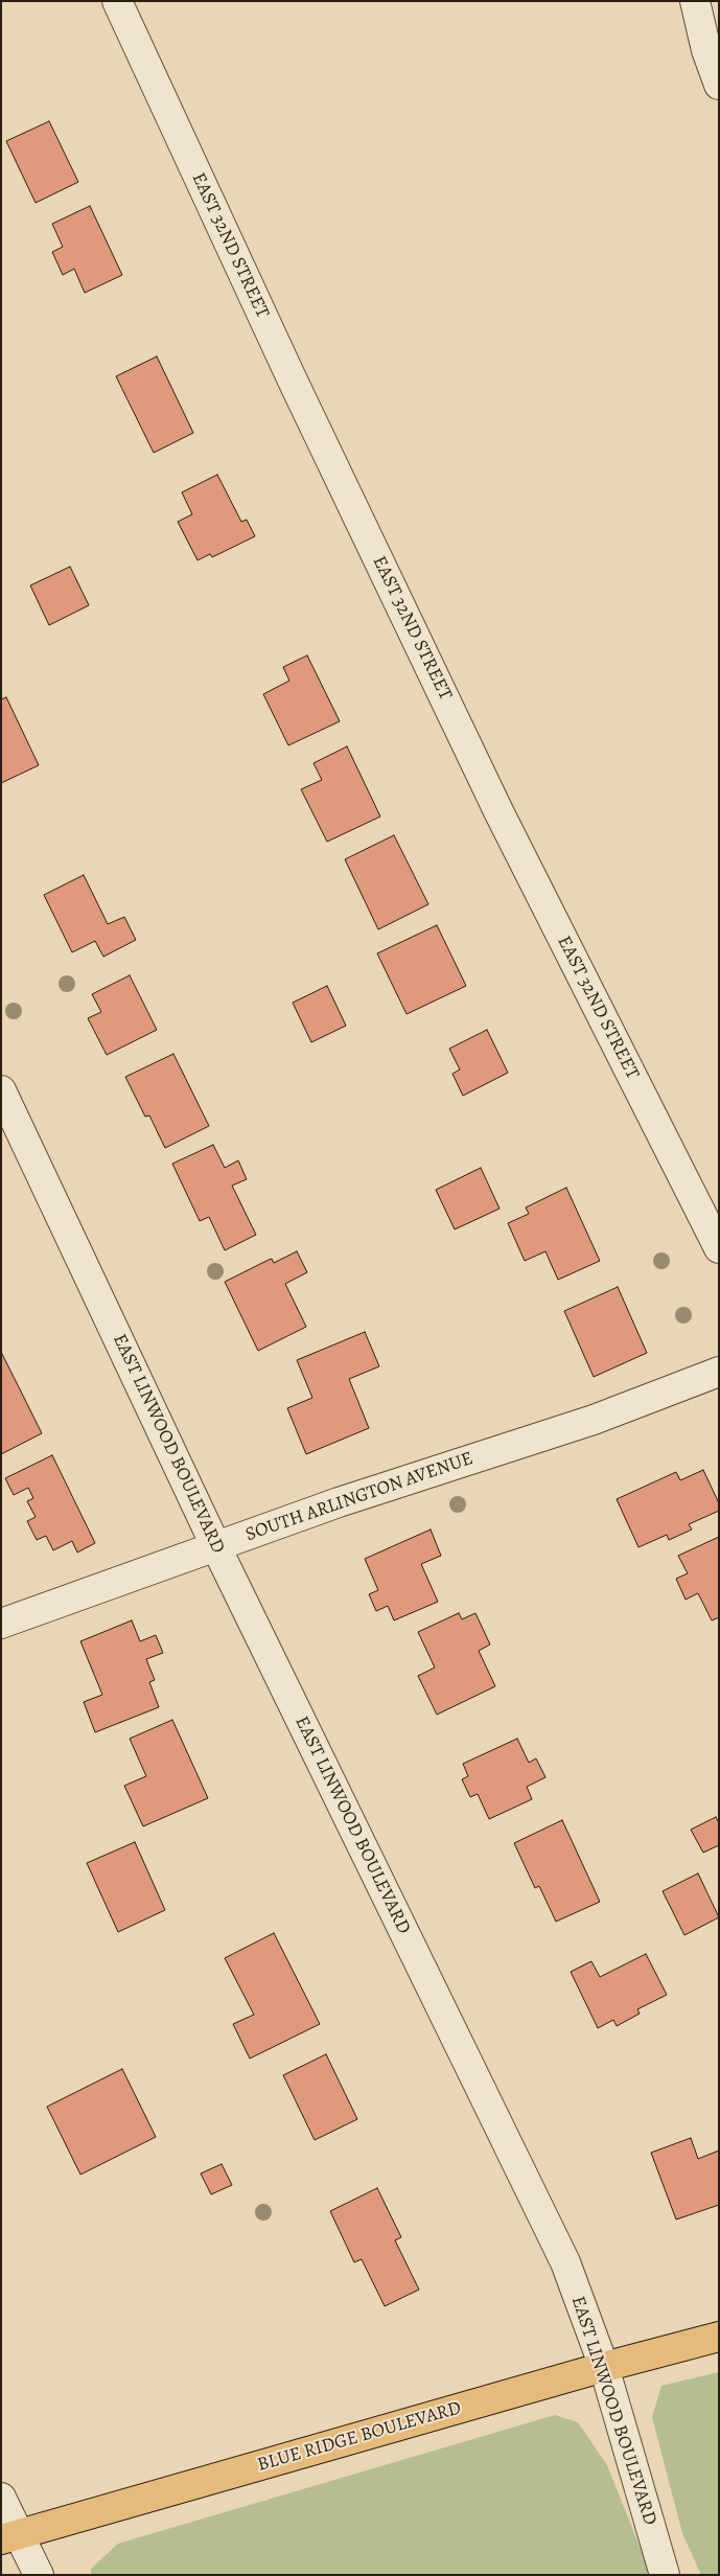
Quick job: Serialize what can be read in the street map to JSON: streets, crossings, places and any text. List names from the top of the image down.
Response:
{
  "streets": {
    "main road": ["BLUE RIDGE BOULEVARD"],
    "street": ["EAST 32ND STREET", "EAST LINWOOD BOULEVARD", "SOUTH ARLINGTON AVENUE"]
  },
  "crossings": [
    ["EAST LINWOOD BOULEVARD", "SOUTH ARLINGTON AVENUE"],
    ["EAST LINWOOD BOULEVARD", "BLUE RIDGE BOULEVARD"]
  ]
}
